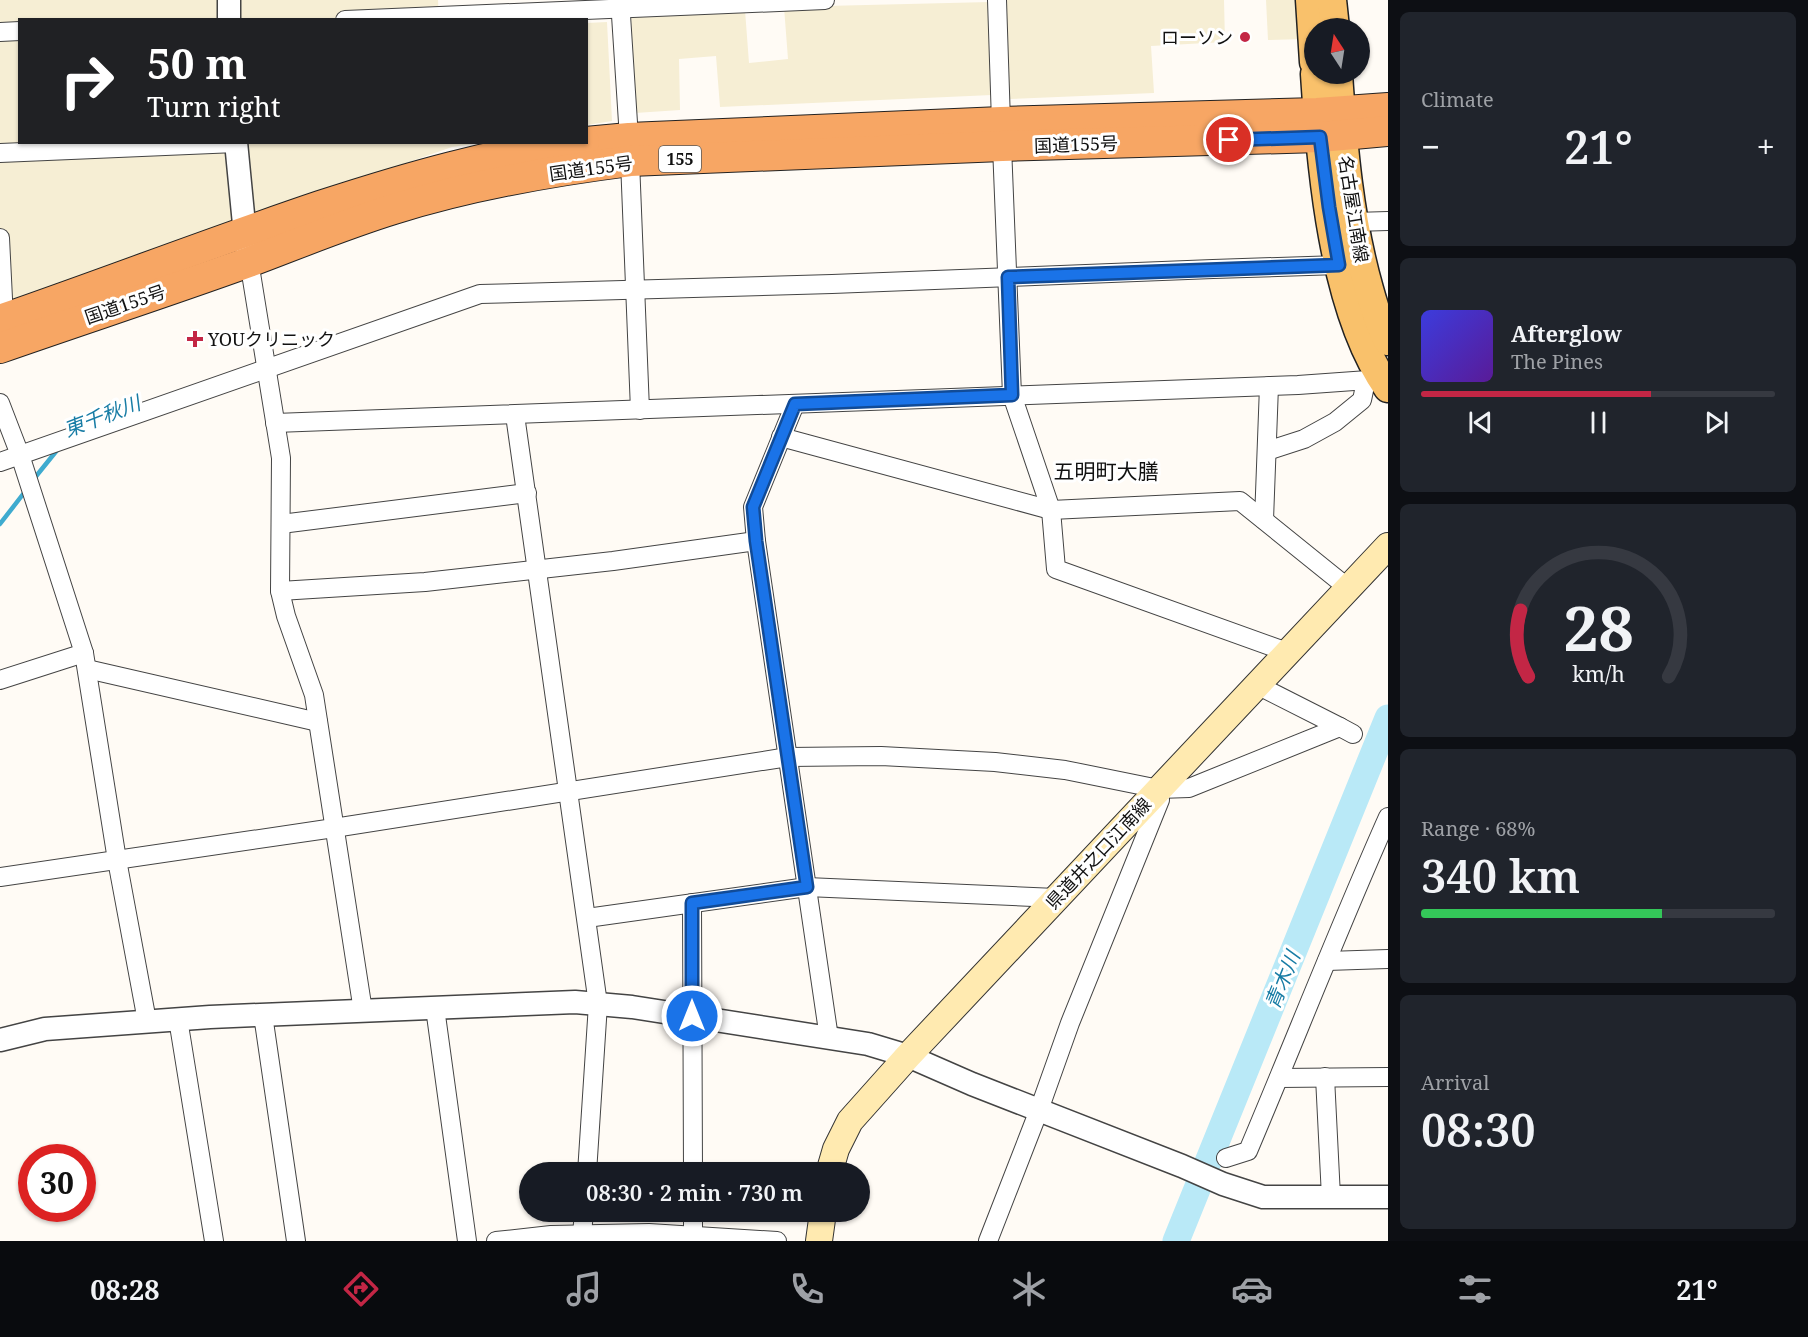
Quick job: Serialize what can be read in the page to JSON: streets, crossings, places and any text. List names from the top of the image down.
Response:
{
  "streets": {
    "highway": ["国道155号", "155"],
    "main road": ["名古屋江南線", "県道井之口江南線"]
  },
  "crossings": [
    ["国道155号", "名古屋江南線"]
  ],
  "districts": ["五明町大膳"],
  "water": ["東千秋川", "青木川"],
  "places": {
    "other": ["ローソン"],
    "health": ["YOUクリニック"]
  },
  "north": "top",
  "page": {
    "tile": [
      "Climate",
      ["Range · 68%", "340 km"],
      ["Arrival", "08:30"]
    ],
    "turn": ["50 m", "Turn right"],
    "heat": ["−", "21°", "+"],
    "song": ["Afterglow", "The Pines"],
    "limit": "30",
    "trip": "08:30 · 2 min · 730 m",
    "tabs": ["08:28", "21°"],
    "gauge": ["28", "km/h"]
  }
}
